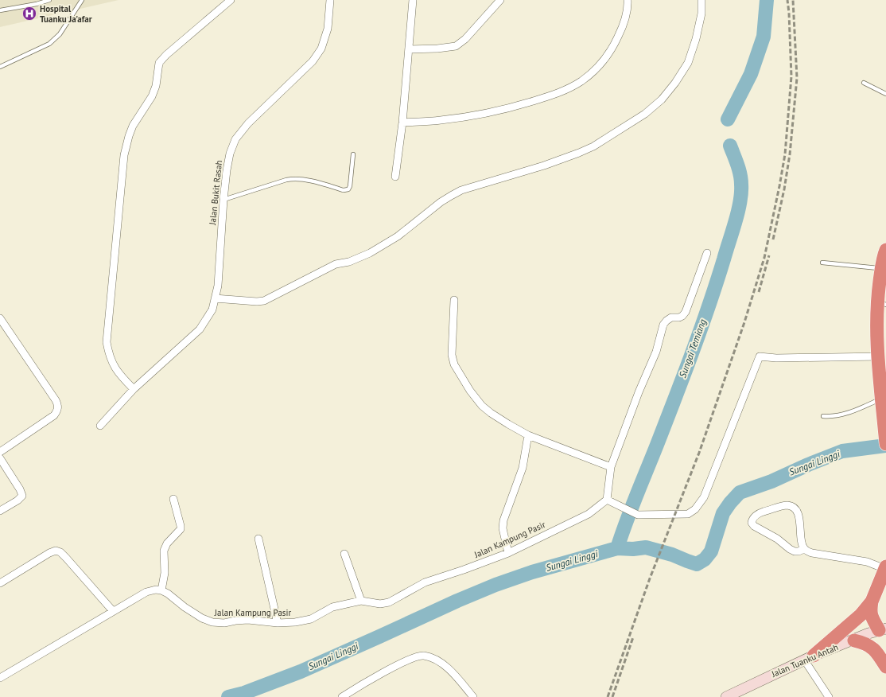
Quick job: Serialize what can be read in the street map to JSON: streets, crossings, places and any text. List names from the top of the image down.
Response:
{
  "streets": {
    "main road": ["Jalan Tuanku Antah"],
    "street": ["Jalan Bukit Rasah", "Jalan Kampung Pasir"]
  },
  "water": ["Sungai Temiang", "Sungai Linggi"],
  "places": {
    "hospital": ["Hospital Tuanku Ja'afar"]
  }
}
